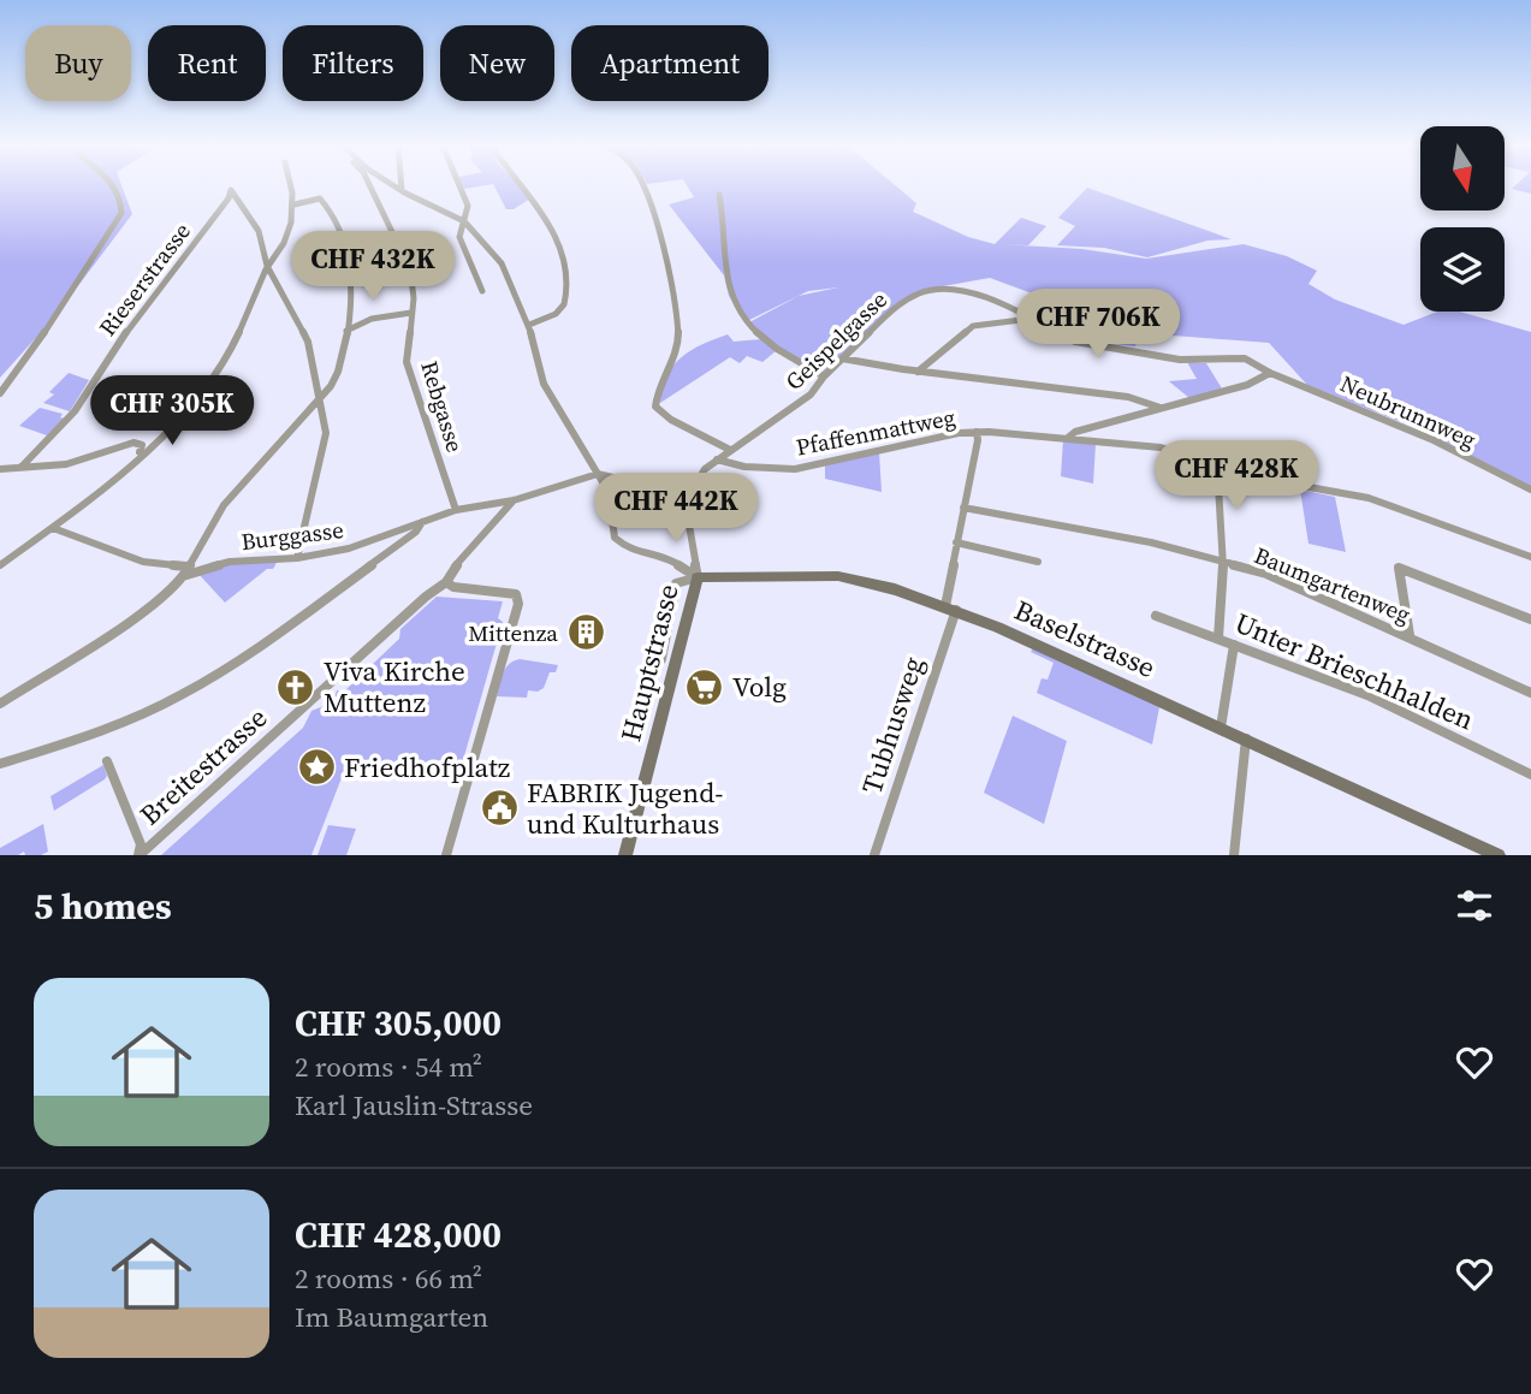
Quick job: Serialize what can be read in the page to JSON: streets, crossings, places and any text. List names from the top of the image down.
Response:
{
  "streets": {
    "street": [
      "Rieserstrasse",
      "Geispelgasse",
      "Rebgasse",
      "Neubrunnweg",
      "Pfaffenmattweg",
      "Burggasse",
      "Baumgartenweg",
      "Baselstrasse",
      "Hauptstrasse",
      "Unter Brieschhalden",
      "Tubhusweg",
      "Breitestrasse"
    ]
  },
  "crossings": [
    ["Geispelgasse", "Neubrunnweg"],
    ["Geispelgasse", "Pfaffenmattweg"],
    ["Rebgasse", "Burggasse"],
    ["Pfaffenmattweg", "Tubhusweg"],
    ["Burggasse", "Breitestrasse"],
    ["Baumgartenweg", "Tubhusweg"],
    ["Baselstrasse", "Hauptstrasse"],
    ["Baselstrasse", "Tubhusweg"]
  ],
  "places": {
    "building": ["Mittenza"],
    "church": ["Viva Kirche Muttenz"],
    "supermarket": ["Volg"],
    "place": ["Friedhofplatz"],
    "public building": ["FABRIK Jugend- und Kulturhaus"]
  },
  "north": "bottom",
  "page": {
    "chip": [
      "Buy",
      "Rent",
      "Filters",
      "New",
      "Apartment"
    ],
    "price": [
      "CHF 432K",
      "CHF 706K",
      "CHF 305K",
      "CHF 428K",
      "CHF 442K"
    ],
    "heading": "5 homes",
    "list": [
      {
        "name": "CHF 305,000",
        "note": "2 rooms · 54 m² · Karl Jauslin-Strasse"
      },
      {
        "name": "CHF 428,000",
        "note": "2 rooms · 66 m² · Im Baumgarten"
      }
    ]
  }
}
